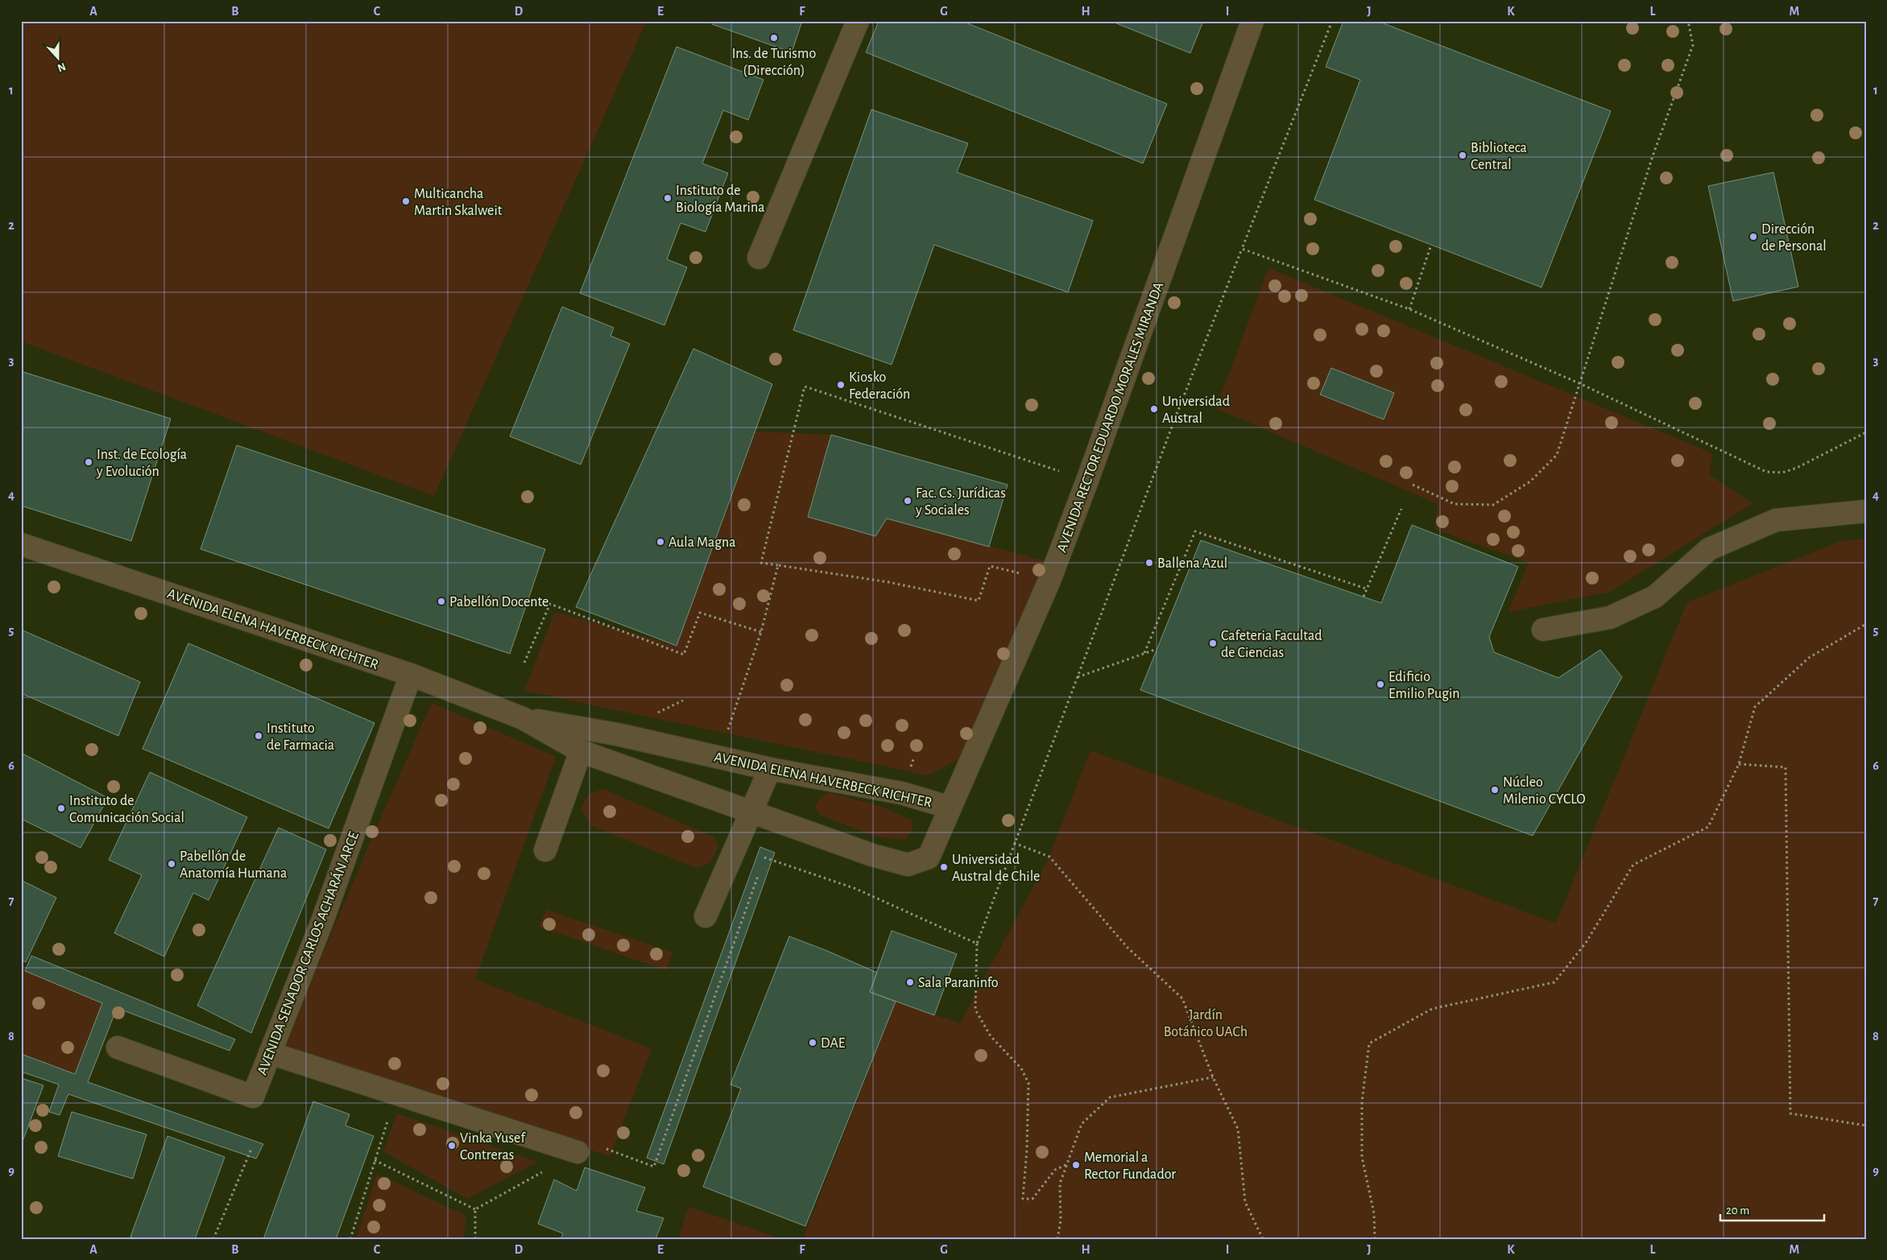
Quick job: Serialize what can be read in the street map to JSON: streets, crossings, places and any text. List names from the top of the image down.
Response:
{
  "streets": {
    "lane": ["AVENIDA RECTOR EDUARDO MORALES MIRANDA", "AVENIDA ELENA HAVERBECK RICHTER", "AVENIDA SENADOR CARLOS ACHARÁN ARCE"]
  },
  "crossings": [
    ["AVENIDA RECTOR EDUARDO MORALES MIRANDA", "AVENIDA ELENA HAVERBECK RICHTER"],
    ["AVENIDA ELENA HAVERBECK RICHTER", "AVENIDA SENADOR CARLOS ACHARÁN ARCE"]
  ],
  "parks": ["Jardín Botánico UACh"],
  "places": [
    "Ins. de Turismo (Dirección)",
    "Biblioteca Central",
    "Instituto de Biología Marina",
    "Multicancha Martin Skalweit",
    "Dirección de Personal",
    "Kiosko Federación",
    "Universidad Austral",
    "Inst. de Ecología y Evolución",
    "Fac. Cs. Jurídicas y Sociales",
    "Aula Magna",
    "Ballena Azul",
    "Pabellón Docente",
    "Cafeteria Facultad de Ciencias",
    "Edificio Emilio Pugin",
    "Instituto de Farmacia",
    "Núcleo Milenio CYCLO",
    "Instituto de Comunicación Social",
    "Pabellón de Anatomía Humana",
    "Universidad Austral de Chile",
    "Sala Paraninfo",
    "DAE",
    "Vinka Yusef Contreras",
    "Memorial a Rector Fundador"
  ],
  "scale_bar": "20 m",
  "north": "bottom",
  "grid": {
    "columns": [
      "A",
      "B",
      "C",
      "D",
      "E",
      "F",
      "G",
      "H",
      "I",
      "J",
      "K",
      "L",
      "M"
    ],
    "rows": [
      "1",
      "2",
      "3",
      "4",
      "5",
      "6",
      "7",
      "8",
      "9"
    ]
  }
}
